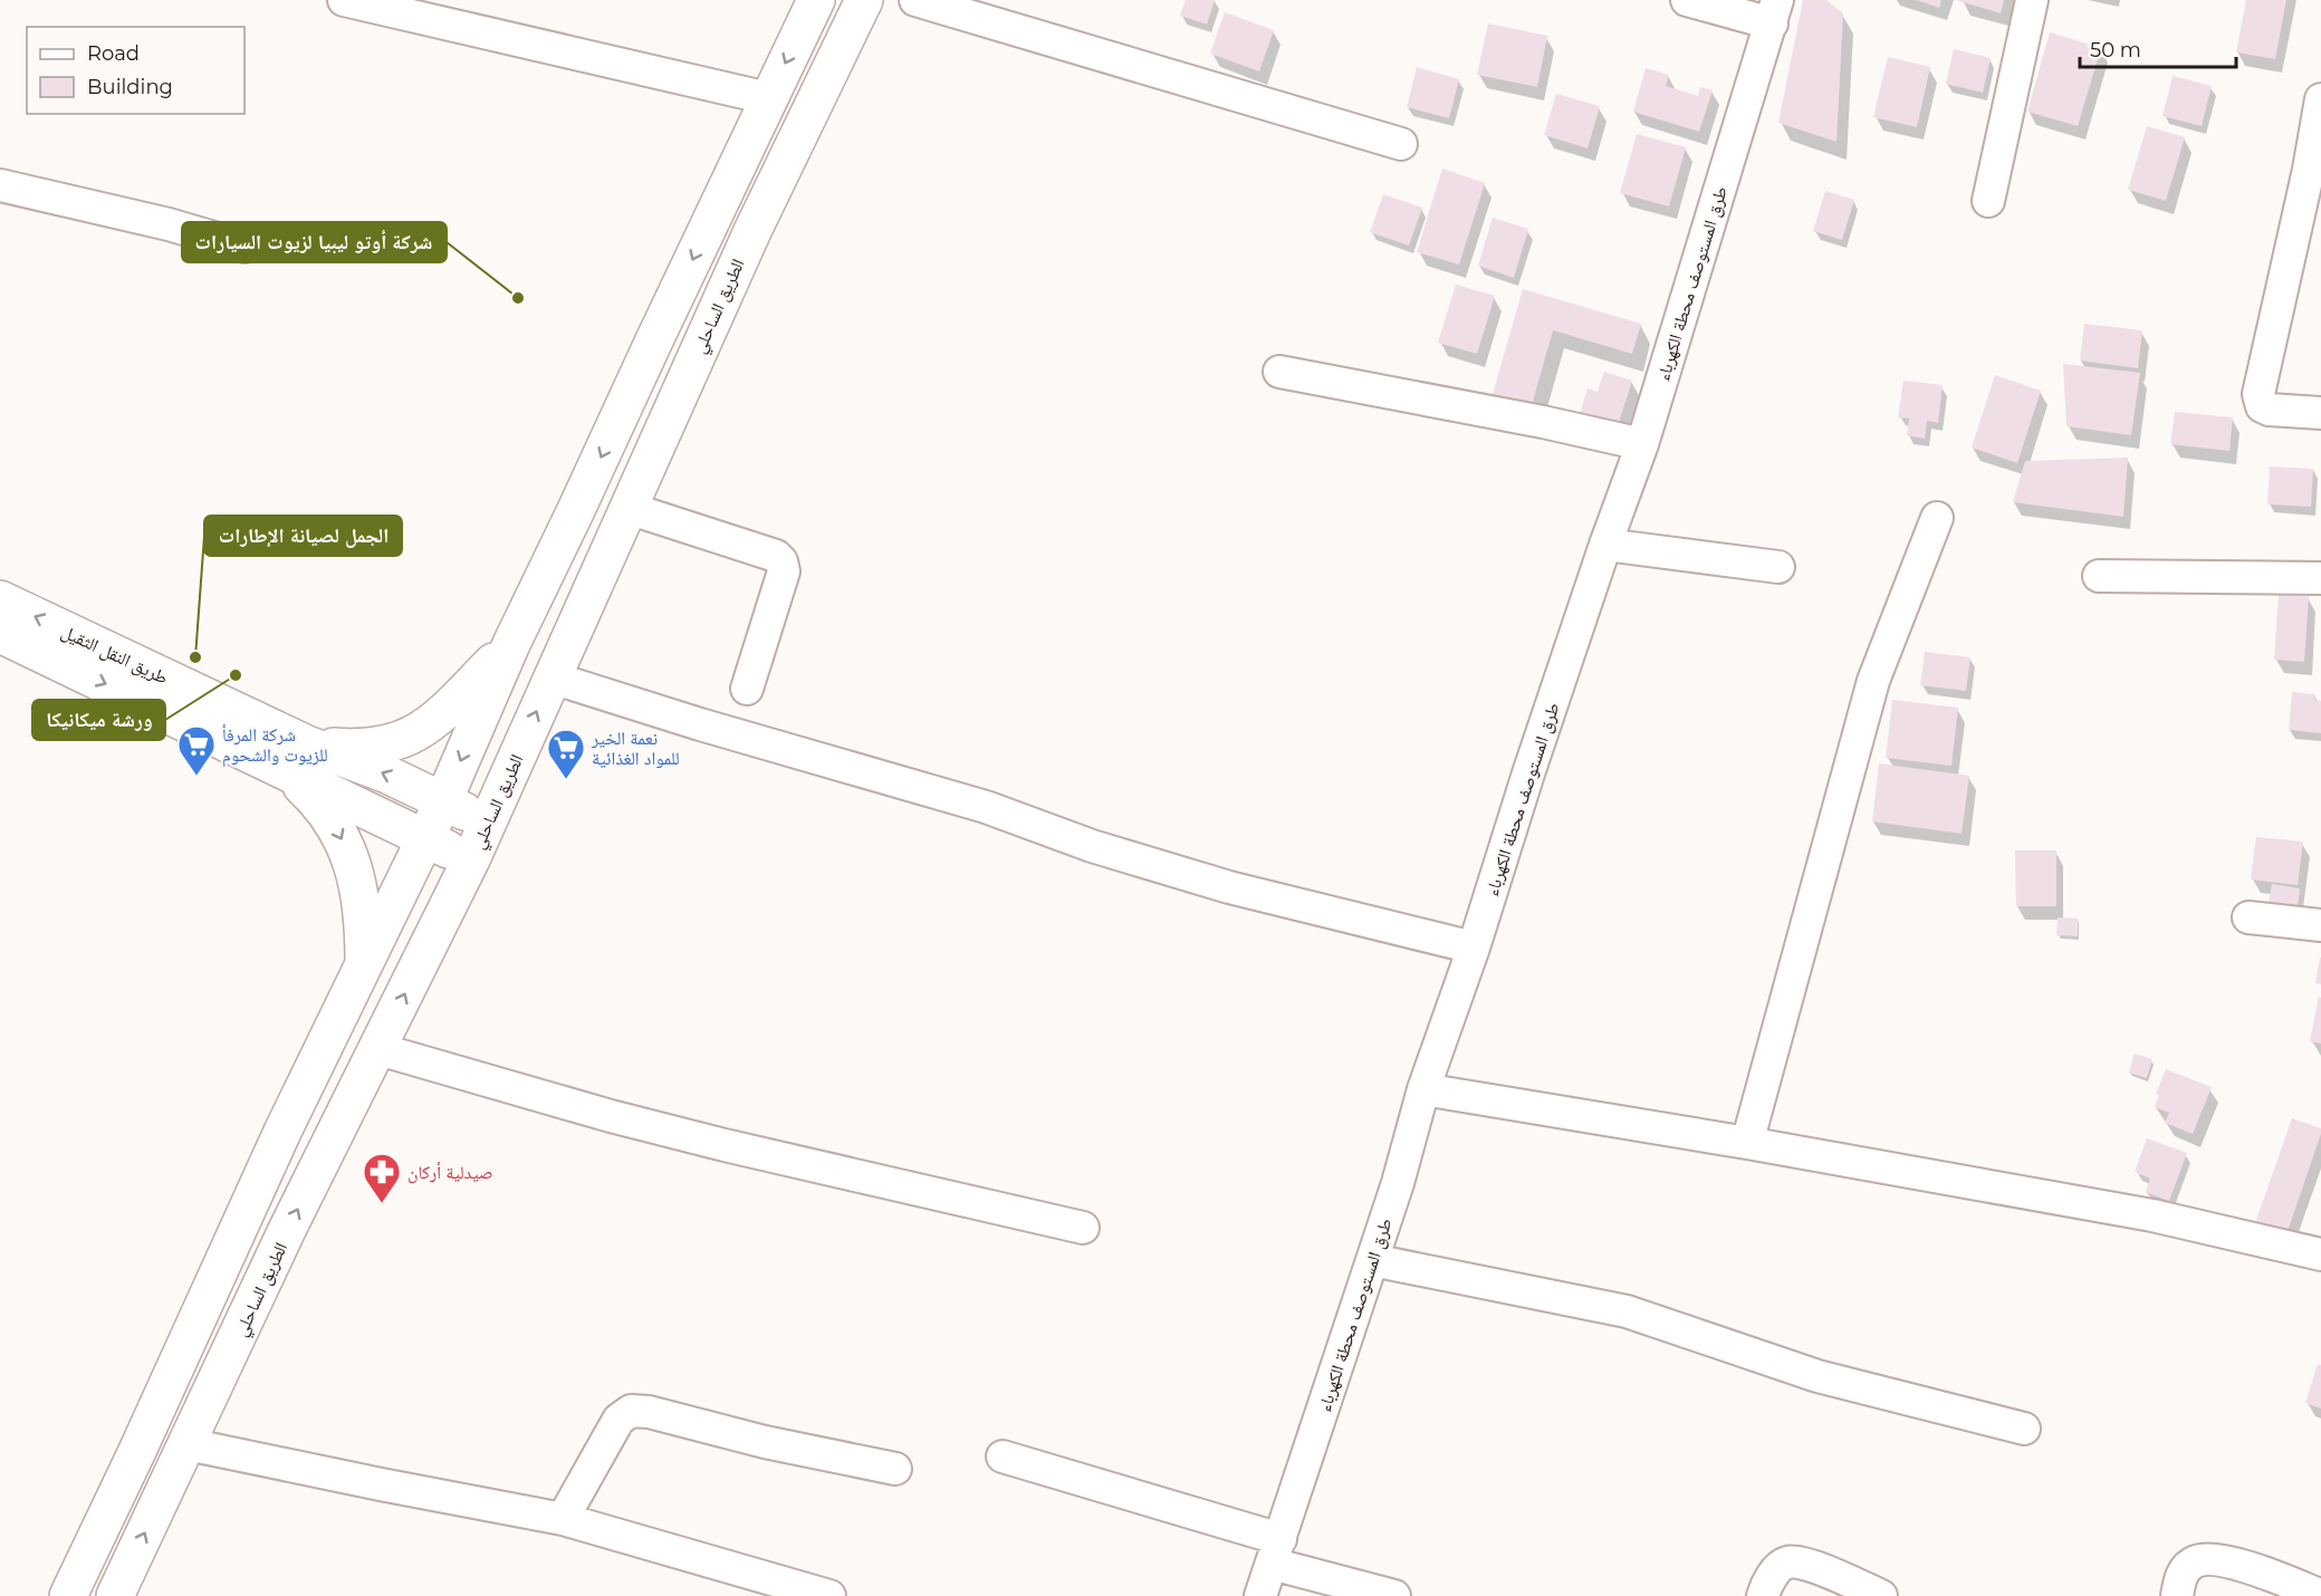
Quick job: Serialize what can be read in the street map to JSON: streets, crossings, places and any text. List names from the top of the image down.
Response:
{
  "streets": {
    "highway": ["الطريق الساحلي", "طريق النقل الثقيل"],
    "street": ["طرق المستوصف محطة الكهرباء"]
  },
  "crossings": [
    ["الطريق الساحلي", "طريق النقل الثقيل"]
  ],
  "places": {
    "other": ["شركة أوتو ليبيا لزيوت السيارات", "الجمل لصيانة الإطارات", "ورشة ميكانيكا"],
    "supermarket": ["شركة المرفأ للزيوت والشحوم", "نعمة الخير للمواد الغذائية"],
    "pharmacy": ["صيدلية أركان"]
  },
  "legend": ["Road", "Building"],
  "scale_bar": "50 m"
}
